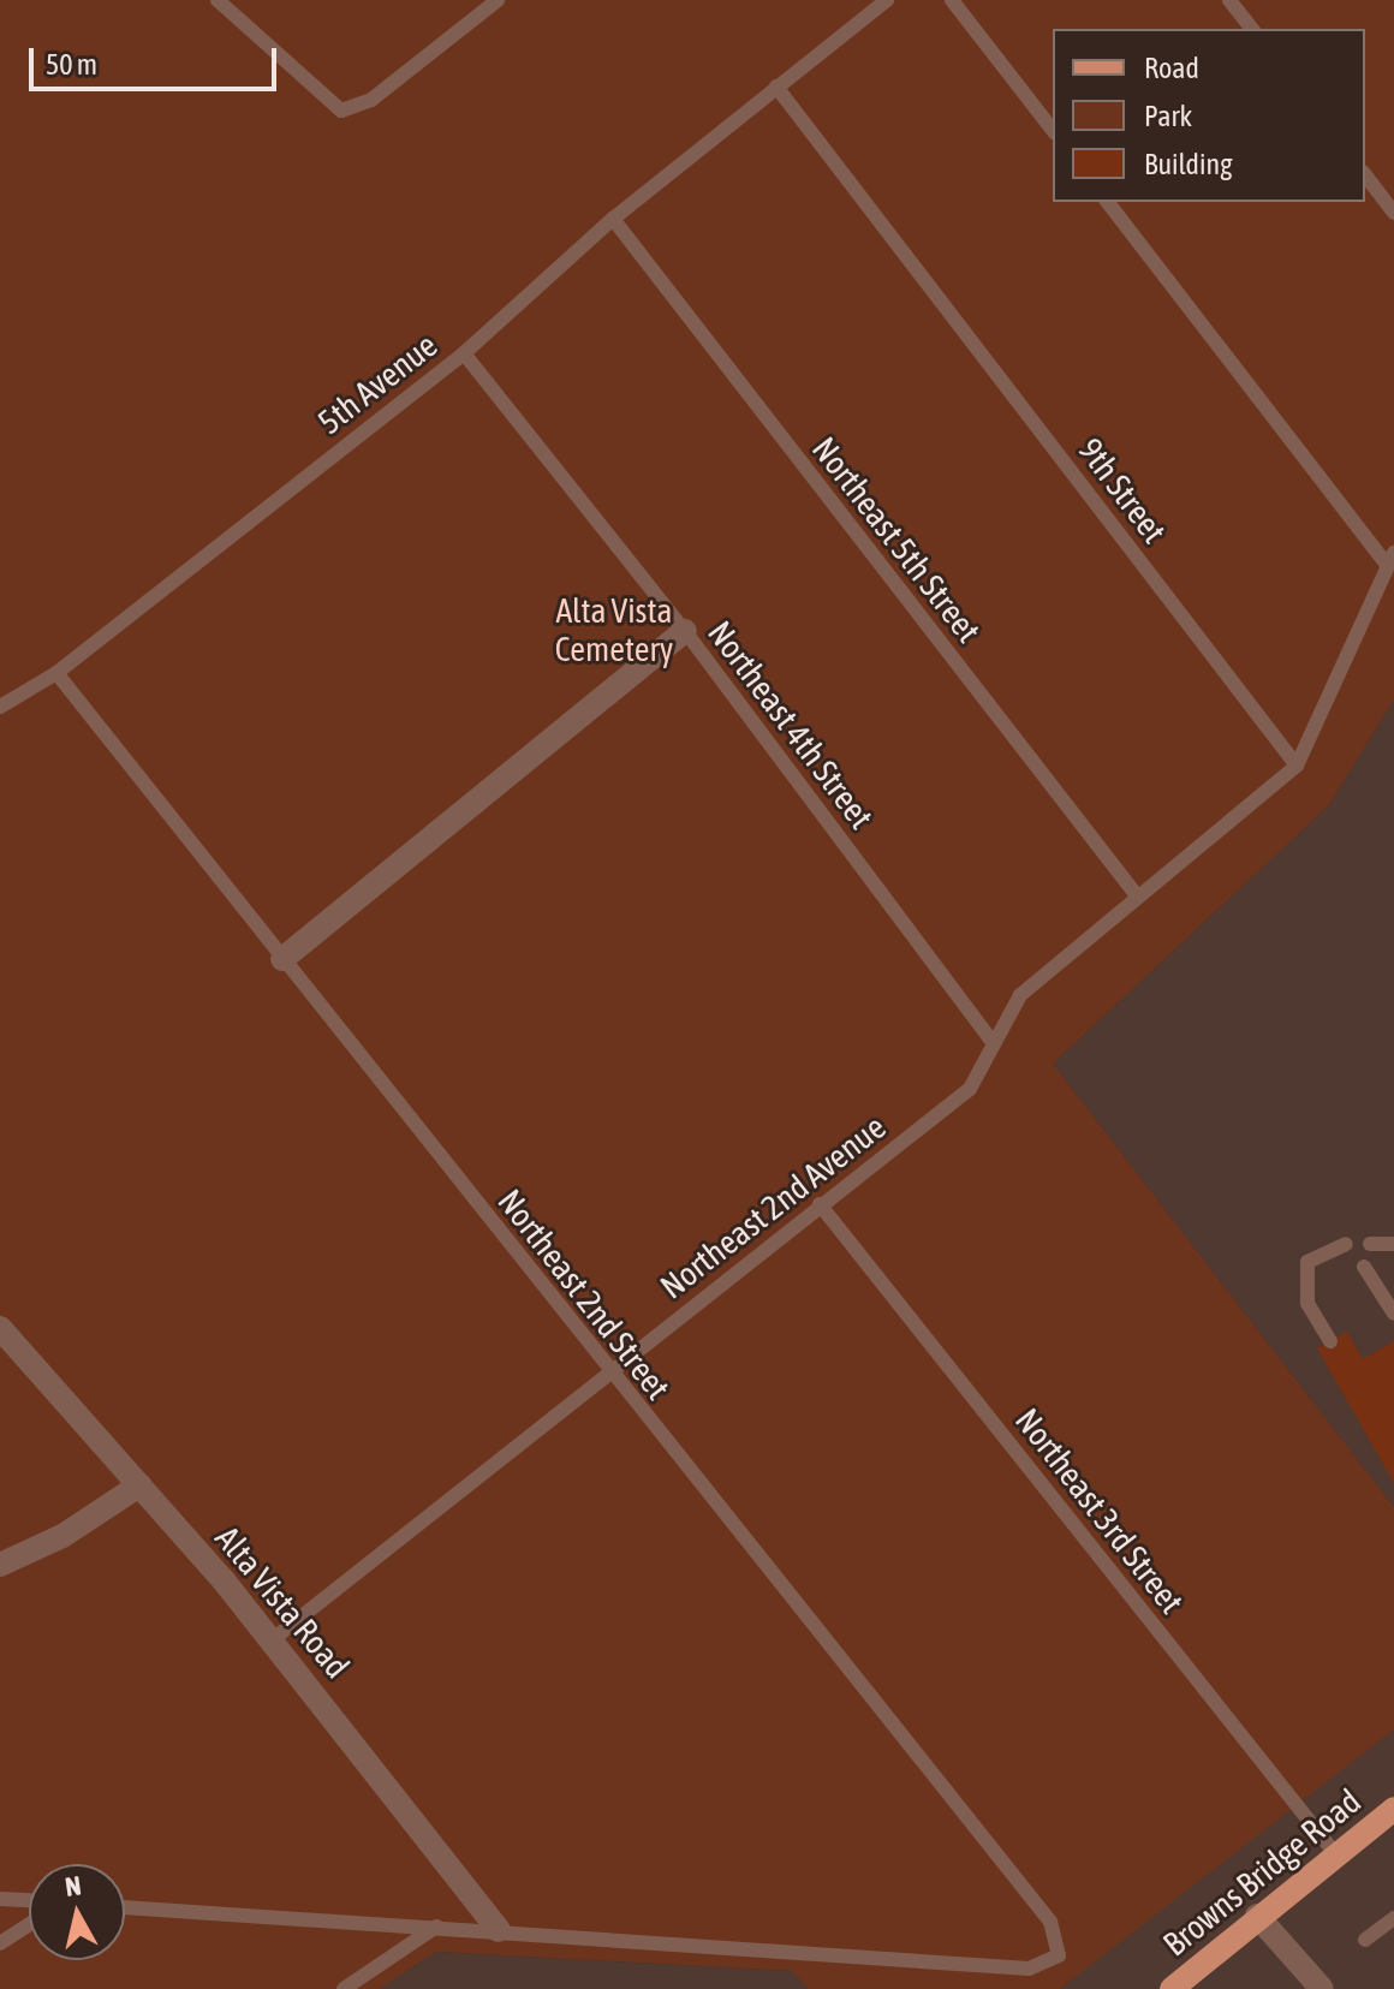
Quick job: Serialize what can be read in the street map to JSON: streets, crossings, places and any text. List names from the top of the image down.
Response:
{
  "streets": {
    "main road": ["Browns Bridge Road"],
    "street": ["Alta Vista Road"],
    "lane": [
      "5th Avenue",
      "9th Street",
      "Northeast 5th Street",
      "Northeast 4th Street",
      "Northeast 2nd Avenue",
      "Northeast 2nd Street",
      "Northeast 3rd Street"
    ]
  },
  "crossings": [
    ["5th Avenue", "9th Street"],
    ["5th Avenue", "Northeast 5th Street"],
    ["5th Avenue", "Northeast 4th Street"],
    ["5th Avenue", "Northeast 2nd Street"],
    ["Northeast 5th Street", "Northeast 2nd Avenue"],
    ["Northeast 4th Street", "Northeast 2nd Avenue"],
    ["Northeast 2nd Avenue", "Northeast 2nd Street"],
    ["Northeast 2nd Avenue", "Northeast 3rd Street"],
    ["Northeast 2nd Avenue", "Alta Vista Road"],
    ["Northeast 2nd Street", "Alta Vista Road"],
    ["Northeast 3rd Street", "Browns Bridge Road"]
  ],
  "parks": ["Alta Vista Cemetery"],
  "legend": ["Road", "Park", "Building"],
  "scale_bar": "50 m",
  "north": "top"
}
